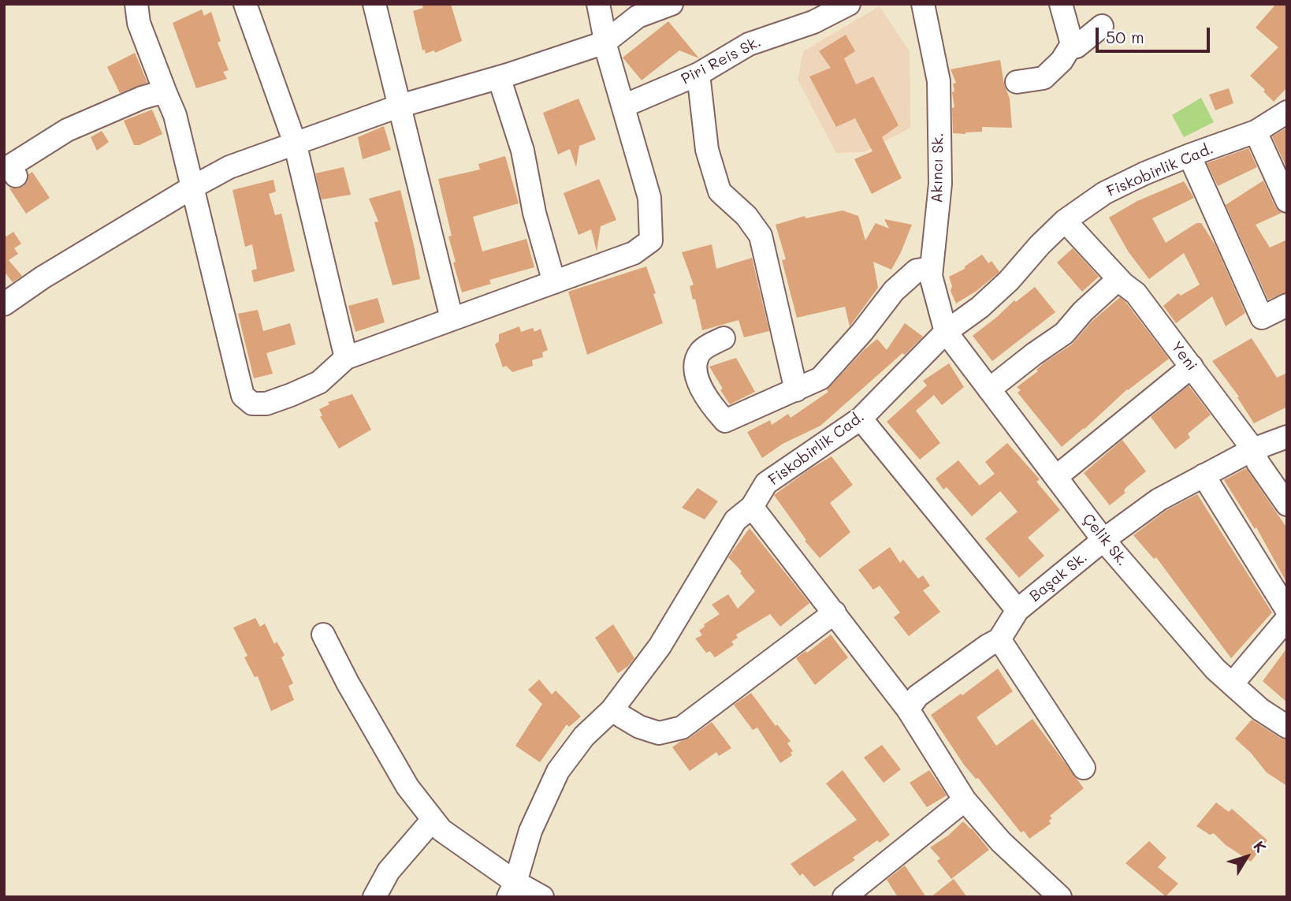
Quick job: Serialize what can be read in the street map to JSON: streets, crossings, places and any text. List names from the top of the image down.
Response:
{
  "streets": {
    "street": [
      "Piri Reis Sk.",
      "Akıncı Sk.",
      "Fiskobirlik Cad.",
      "Yeni",
      "Çelik Sk.",
      "Başak Sk."
    ]
  },
  "crossings": [
    ["Akıncı Sk.", "Fiskobirlik Cad."],
    ["Akıncı Sk.", "Çelik Sk."],
    ["Fiskobirlik Cad.", "Yeni"],
    ["Fiskobirlik Cad.", "Çelik Sk."],
    ["Yeni", "Başak Sk."],
    ["Çelik Sk.", "Başak Sk."]
  ],
  "scale_bar": "50 m",
  "north": "top right"
}
